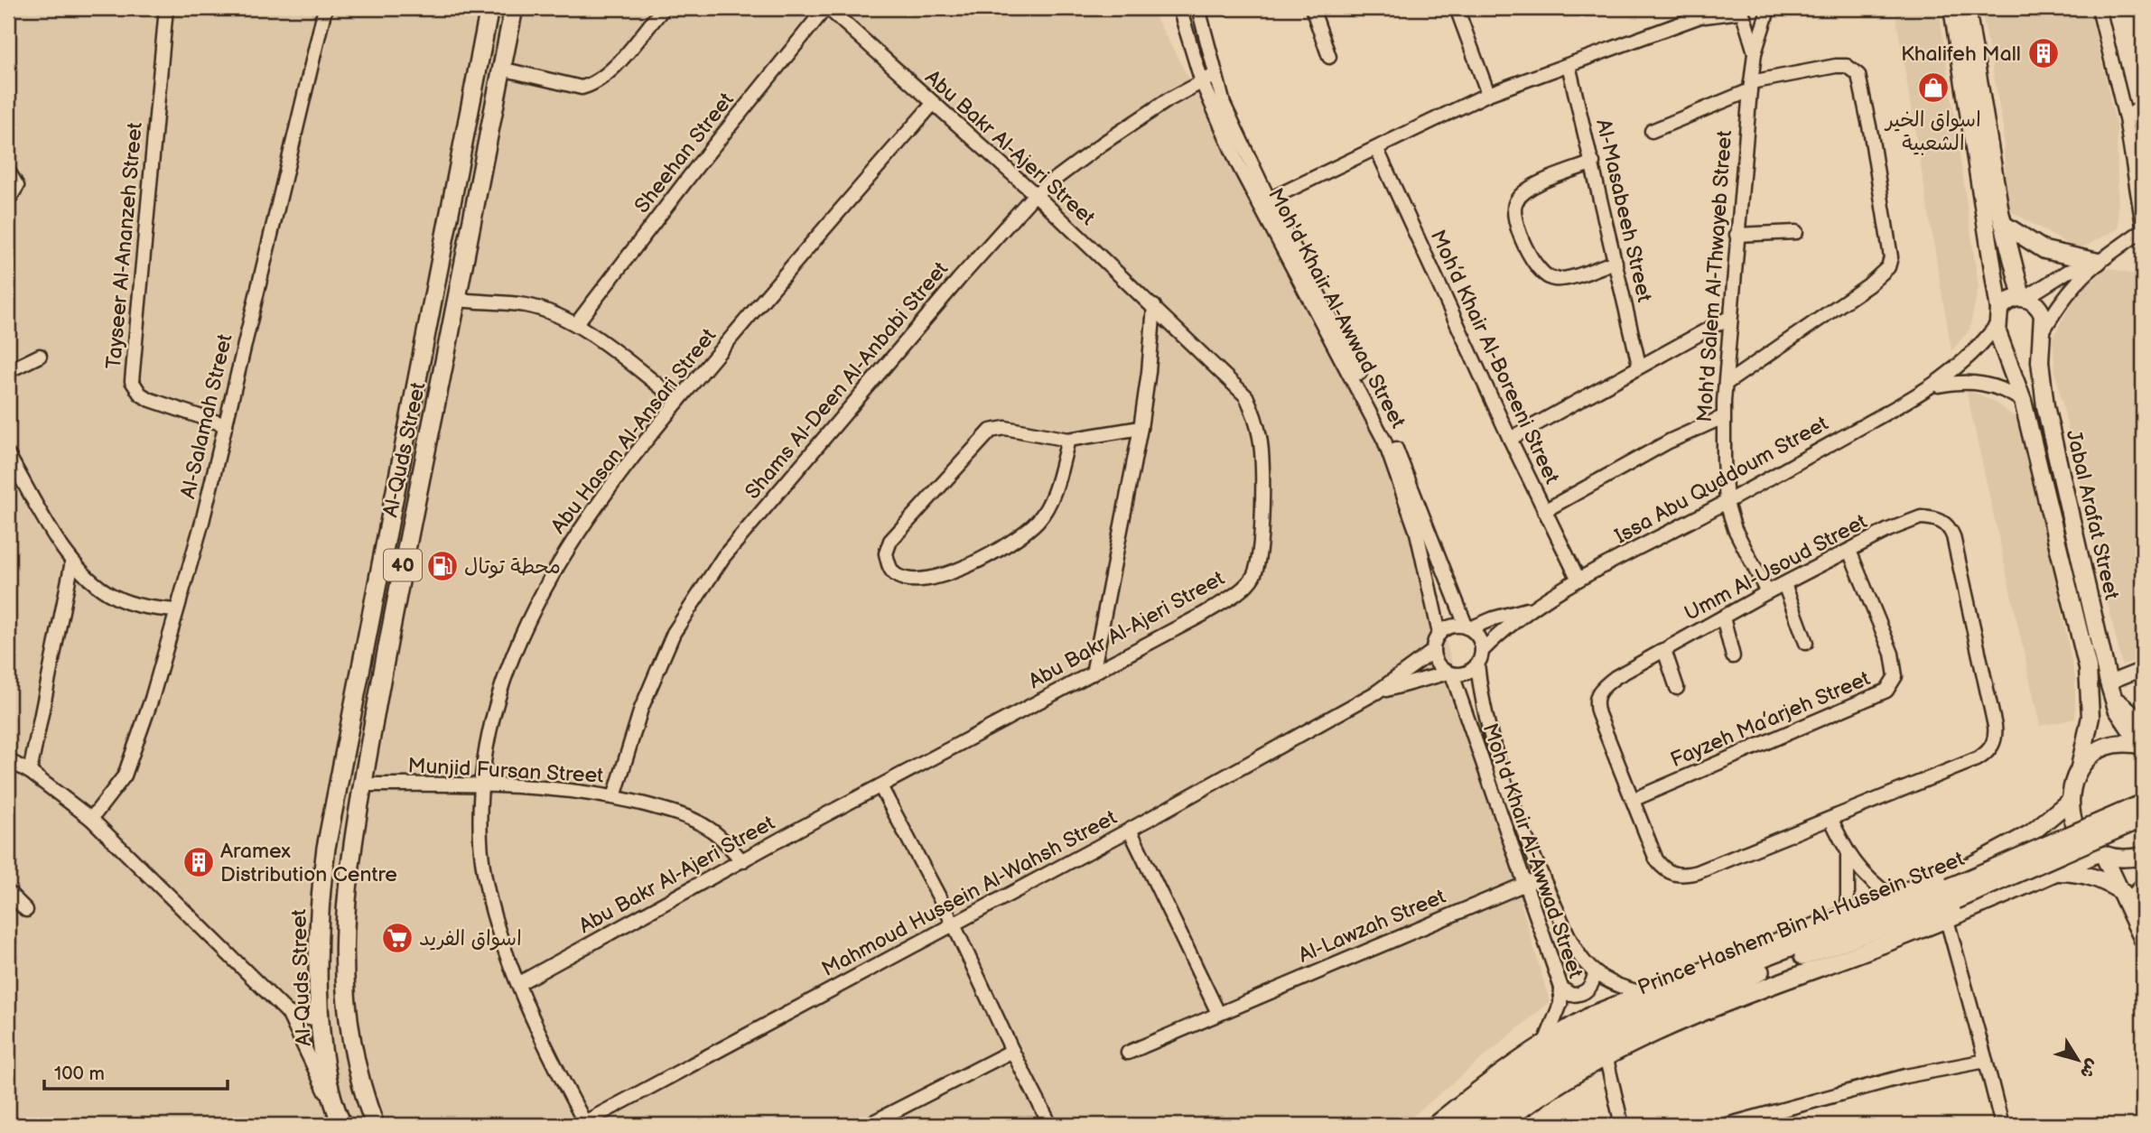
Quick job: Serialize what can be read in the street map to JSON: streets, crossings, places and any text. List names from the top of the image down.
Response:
{
  "streets": {
    "highway": ["Al-Quds Street", "40", "Prince Hashem Bin Al-Hussein Street"],
    "main road": ["Jabal Arafat Street"],
    "street": [
      "Abu Bakr Al-Ajeri Street",
      "Sheehan Street",
      "Al-Masabeeh Street",
      "Tayseer Al-Ananzeh Street",
      "Moh'd Salem Al-Thwayeb Street",
      "Moh'd Khair Al-Awwad Street",
      "Moh’d Khair Al-Boreeni Street",
      "Shams Al-Deen Al-Anbabi Street",
      "Al-Salamah Street",
      "Abu Hasan Al-Ansari Street",
      "Issa Abu Quddoum Street",
      "Umm Al-Usoud Street",
      "Fayzeh Ma’arjeh Street",
      "Munjid Fursan Street",
      "Mahmoud Hussein Al-Wahsh Street",
      "Al-Lawzah Street"
    ]
  },
  "crossings": [
    ["Abu Bakr Al-Ajeri Street", "Sheehan Street"],
    ["Abu Bakr Al-Ajeri Street", "Shams Al-Deen Al-Anbabi Street"],
    ["Abu Bakr Al-Ajeri Street", "Abu Hasan Al-Ansari Street"],
    ["Abu Bakr Al-Ajeri Street", "Munjid Fursan Street"],
    ["Tayseer Al-Ananzeh Street", "Al-Salamah Street"],
    ["Moh'd Salem Al-Thwayeb Street", "Issa Abu Quddoum Street"],
    ["Moh'd Salem Al-Thwayeb Street", "Umm Al-Usoud Street"],
    ["Moh'd Khair Al-Awwad Street", "Shams Al-Deen Al-Anbabi Street"],
    ["Moh'd Khair Al-Awwad Street", "Issa Abu Quddoum Street"],
    ["Moh'd Khair Al-Awwad Street", "Mahmoud Hussein Al-Wahsh Street"],
    ["Moh'd Khair Al-Awwad Street", "Prince Hashem Bin Al-Hussein Street"],
    ["Moh'd Khair Al-Awwad Street", "Al-Lawzah Street"],
    ["Moh’d Khair Al-Boreeni Street", "Issa Abu Quddoum Street"],
    ["Shams Al-Deen Al-Anbabi Street", "Munjid Fursan Street"],
    ["Abu Hasan Al-Ansari Street", "Munjid Fursan Street"],
    ["Abu Hasan Al-Ansari Street", "Mahmoud Hussein Al-Wahsh Street"],
    ["Al-Quds Street", "Munjid Fursan Street"],
    ["Issa Abu Quddoum Street", "Jabal Arafat Street"],
    ["Issa Abu Quddoum Street", "Mahmoud Hussein Al-Wahsh Street"],
    ["Jabal Arafat Street", "Prince Hashem Bin Al-Hussein Street"],
    ["Umm Al-Usoud Street", "Fayzeh Ma’arjeh Street"]
  ],
  "places": {
    "building": ["Khalifeh Mall", "Aramex Distribution Centre"],
    "shop": ["اسواق الخير الشعبية"],
    "fuel station": ["محطة توتال"],
    "supermarket": ["اسواق الفريد"]
  },
  "scale_bar": "100 m",
  "north": "bottom right"
}
